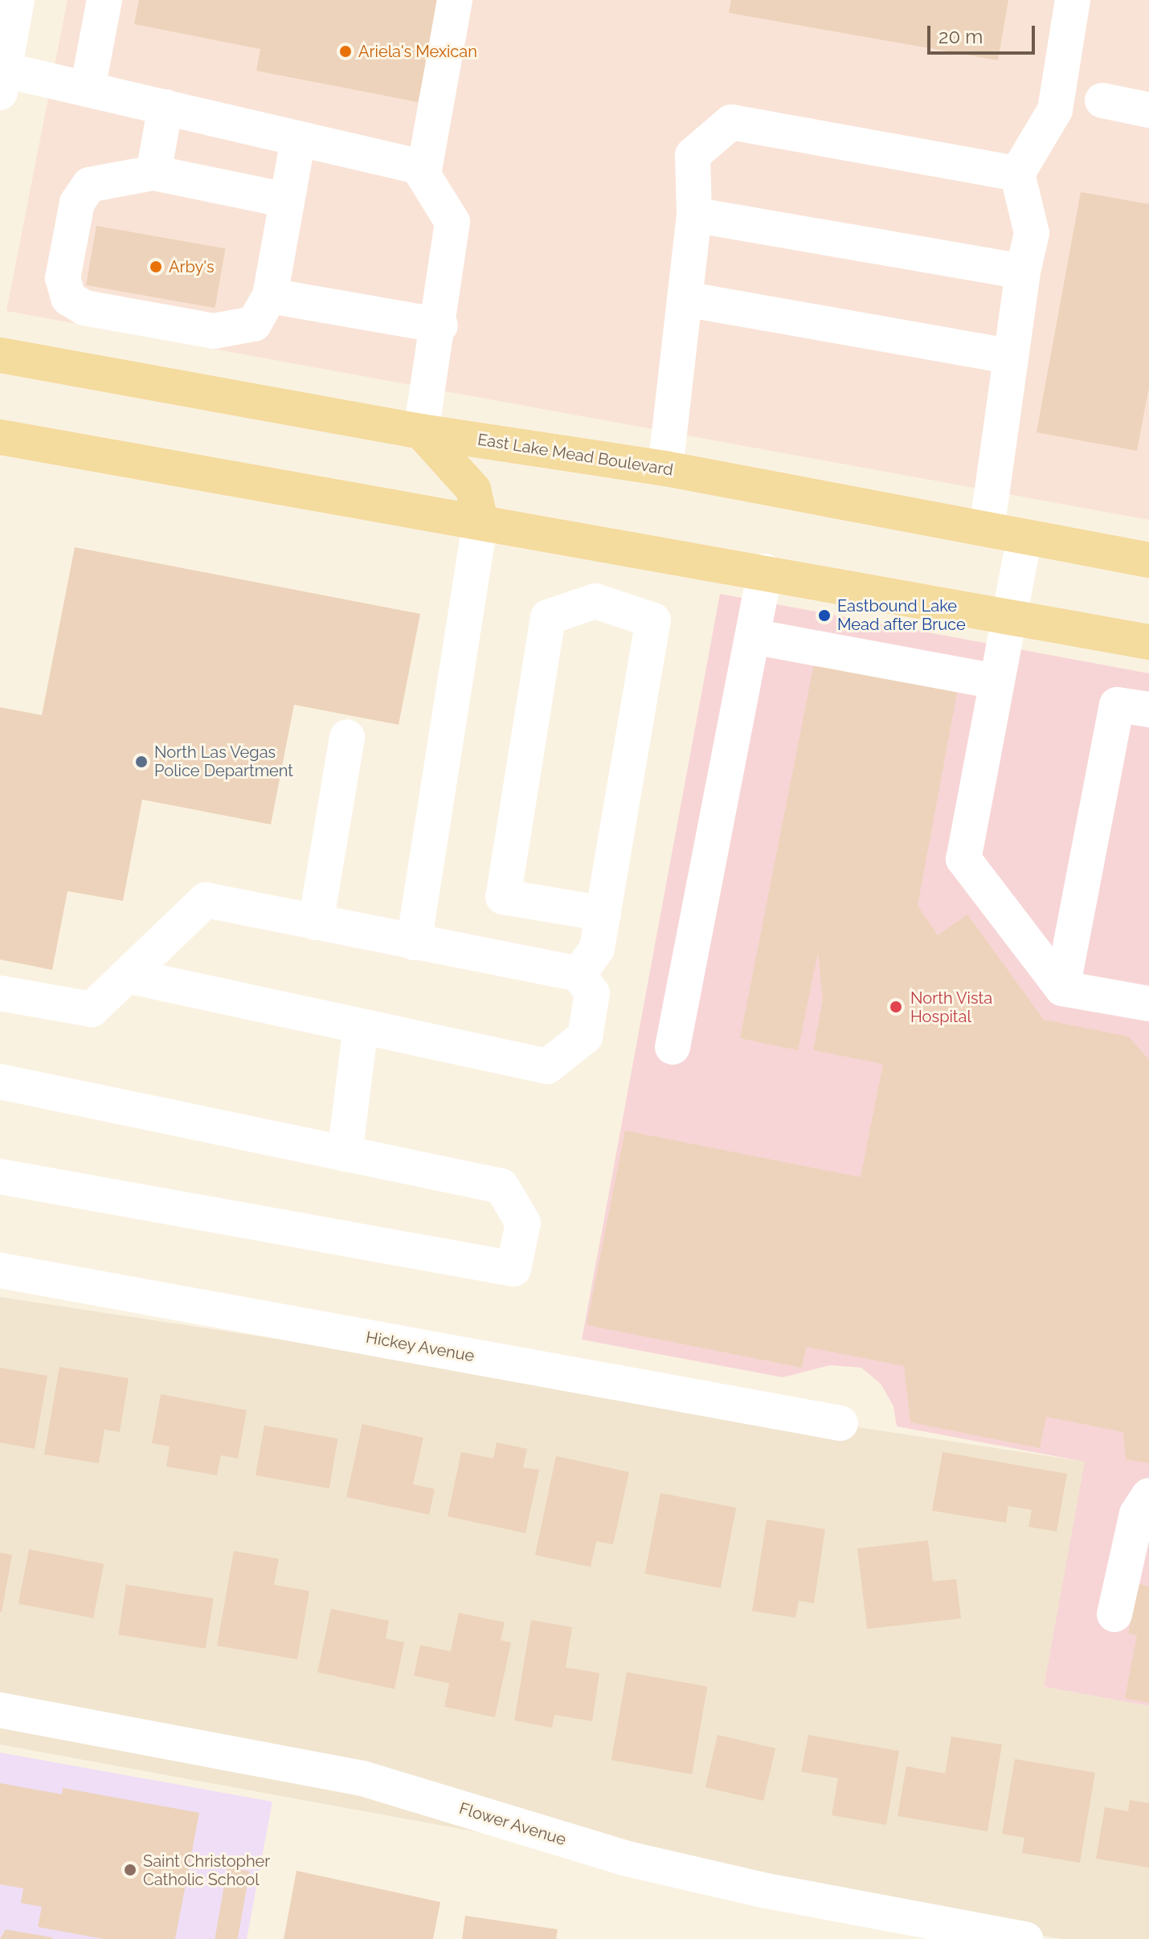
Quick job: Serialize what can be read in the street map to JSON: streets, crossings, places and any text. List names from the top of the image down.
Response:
{
  "streets": {
    "main road": ["East Lake Mead Boulevard"],
    "street": ["Hickey Avenue", "Flower Avenue"]
  },
  "places": [
    "Ariela's Mexican",
    "Arby's",
    "Eastbound Lake Mead after Bruce",
    "North Las Vegas Police Department",
    "North Vista Hospital",
    "Saint Christopher Catholic School"
  ],
  "scale_bar": "20 m"
}
